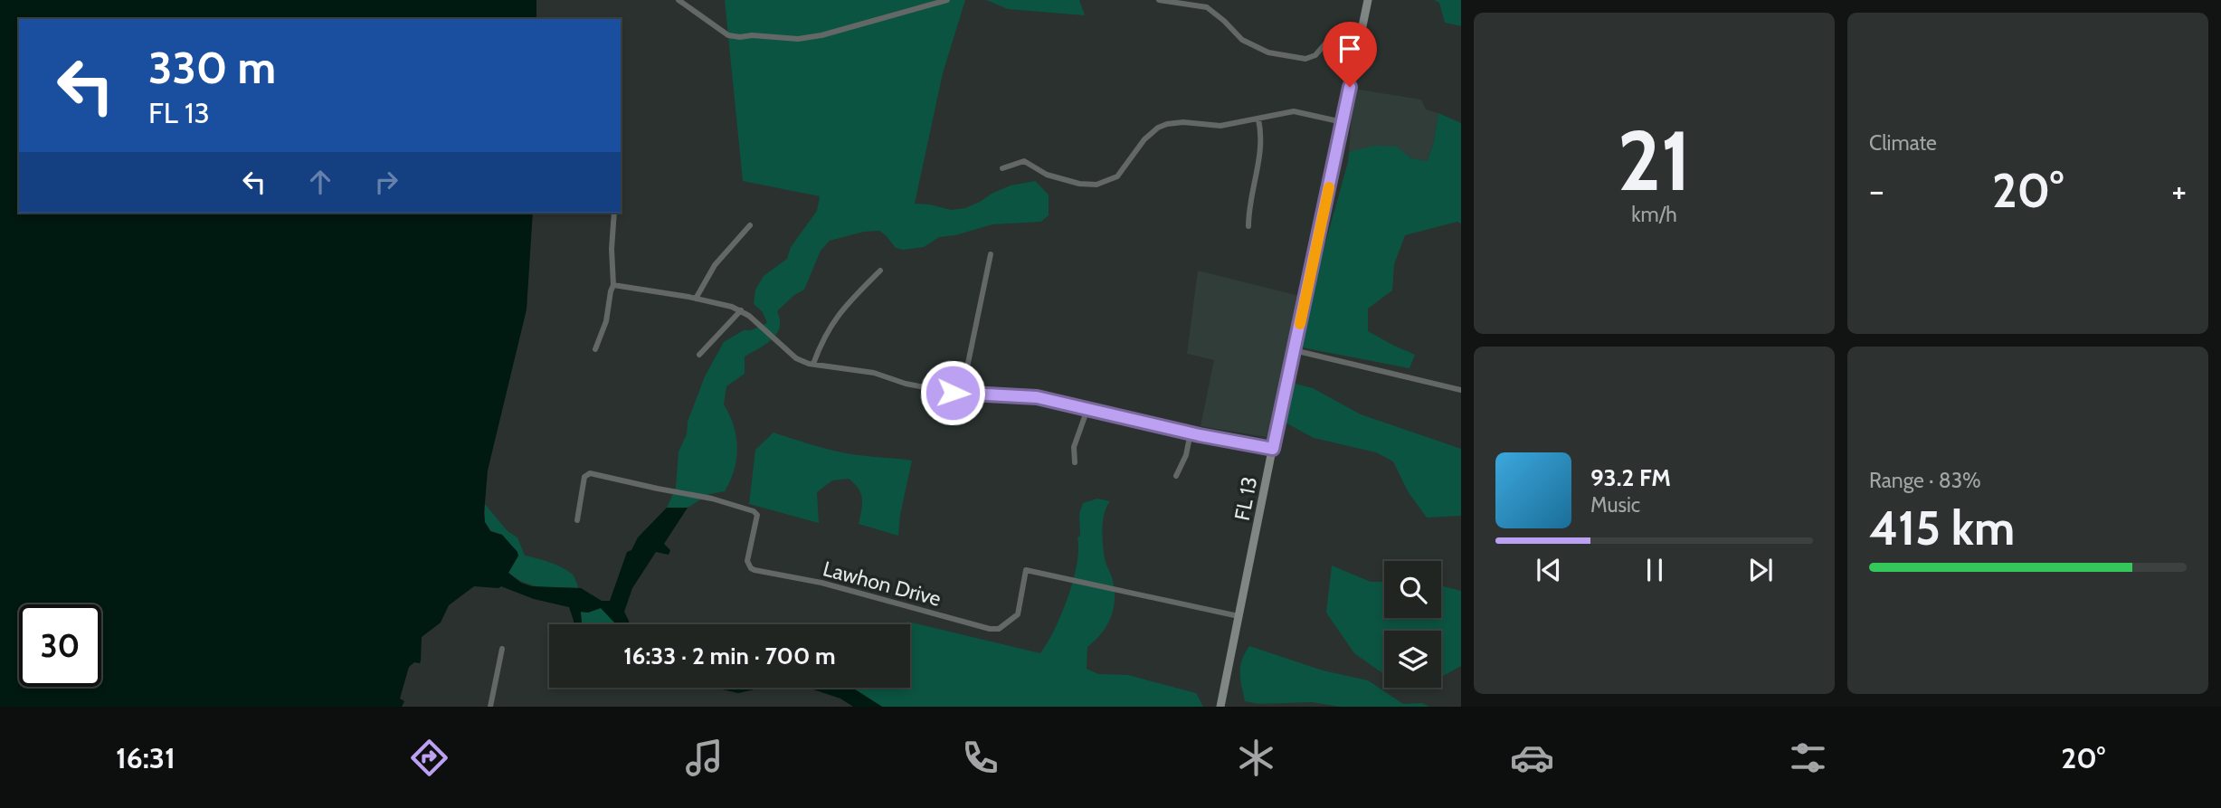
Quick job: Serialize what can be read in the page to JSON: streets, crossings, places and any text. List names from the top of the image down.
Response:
{
  "streets": {
    "main road": ["FL 13"],
    "street": ["Lawhon Drive"]
  },
  "crossings": [
    ["FL 13", "Lawhon Drive"]
  ],
  "page": {
    "tile": [
      ["21", "km/h"],
      "Climate",
      ["Range · 83%", "415 km"]
    ],
    "turn": ["330 m", "FL 13"],
    "heat": ["−", "20°", "+"],
    "song": ["93.2 FM", "Music"],
    "limit": "30",
    "trip": "16:33 · 2 min · 700 m",
    "tabs": ["16:31", "20°"]
  }
}
